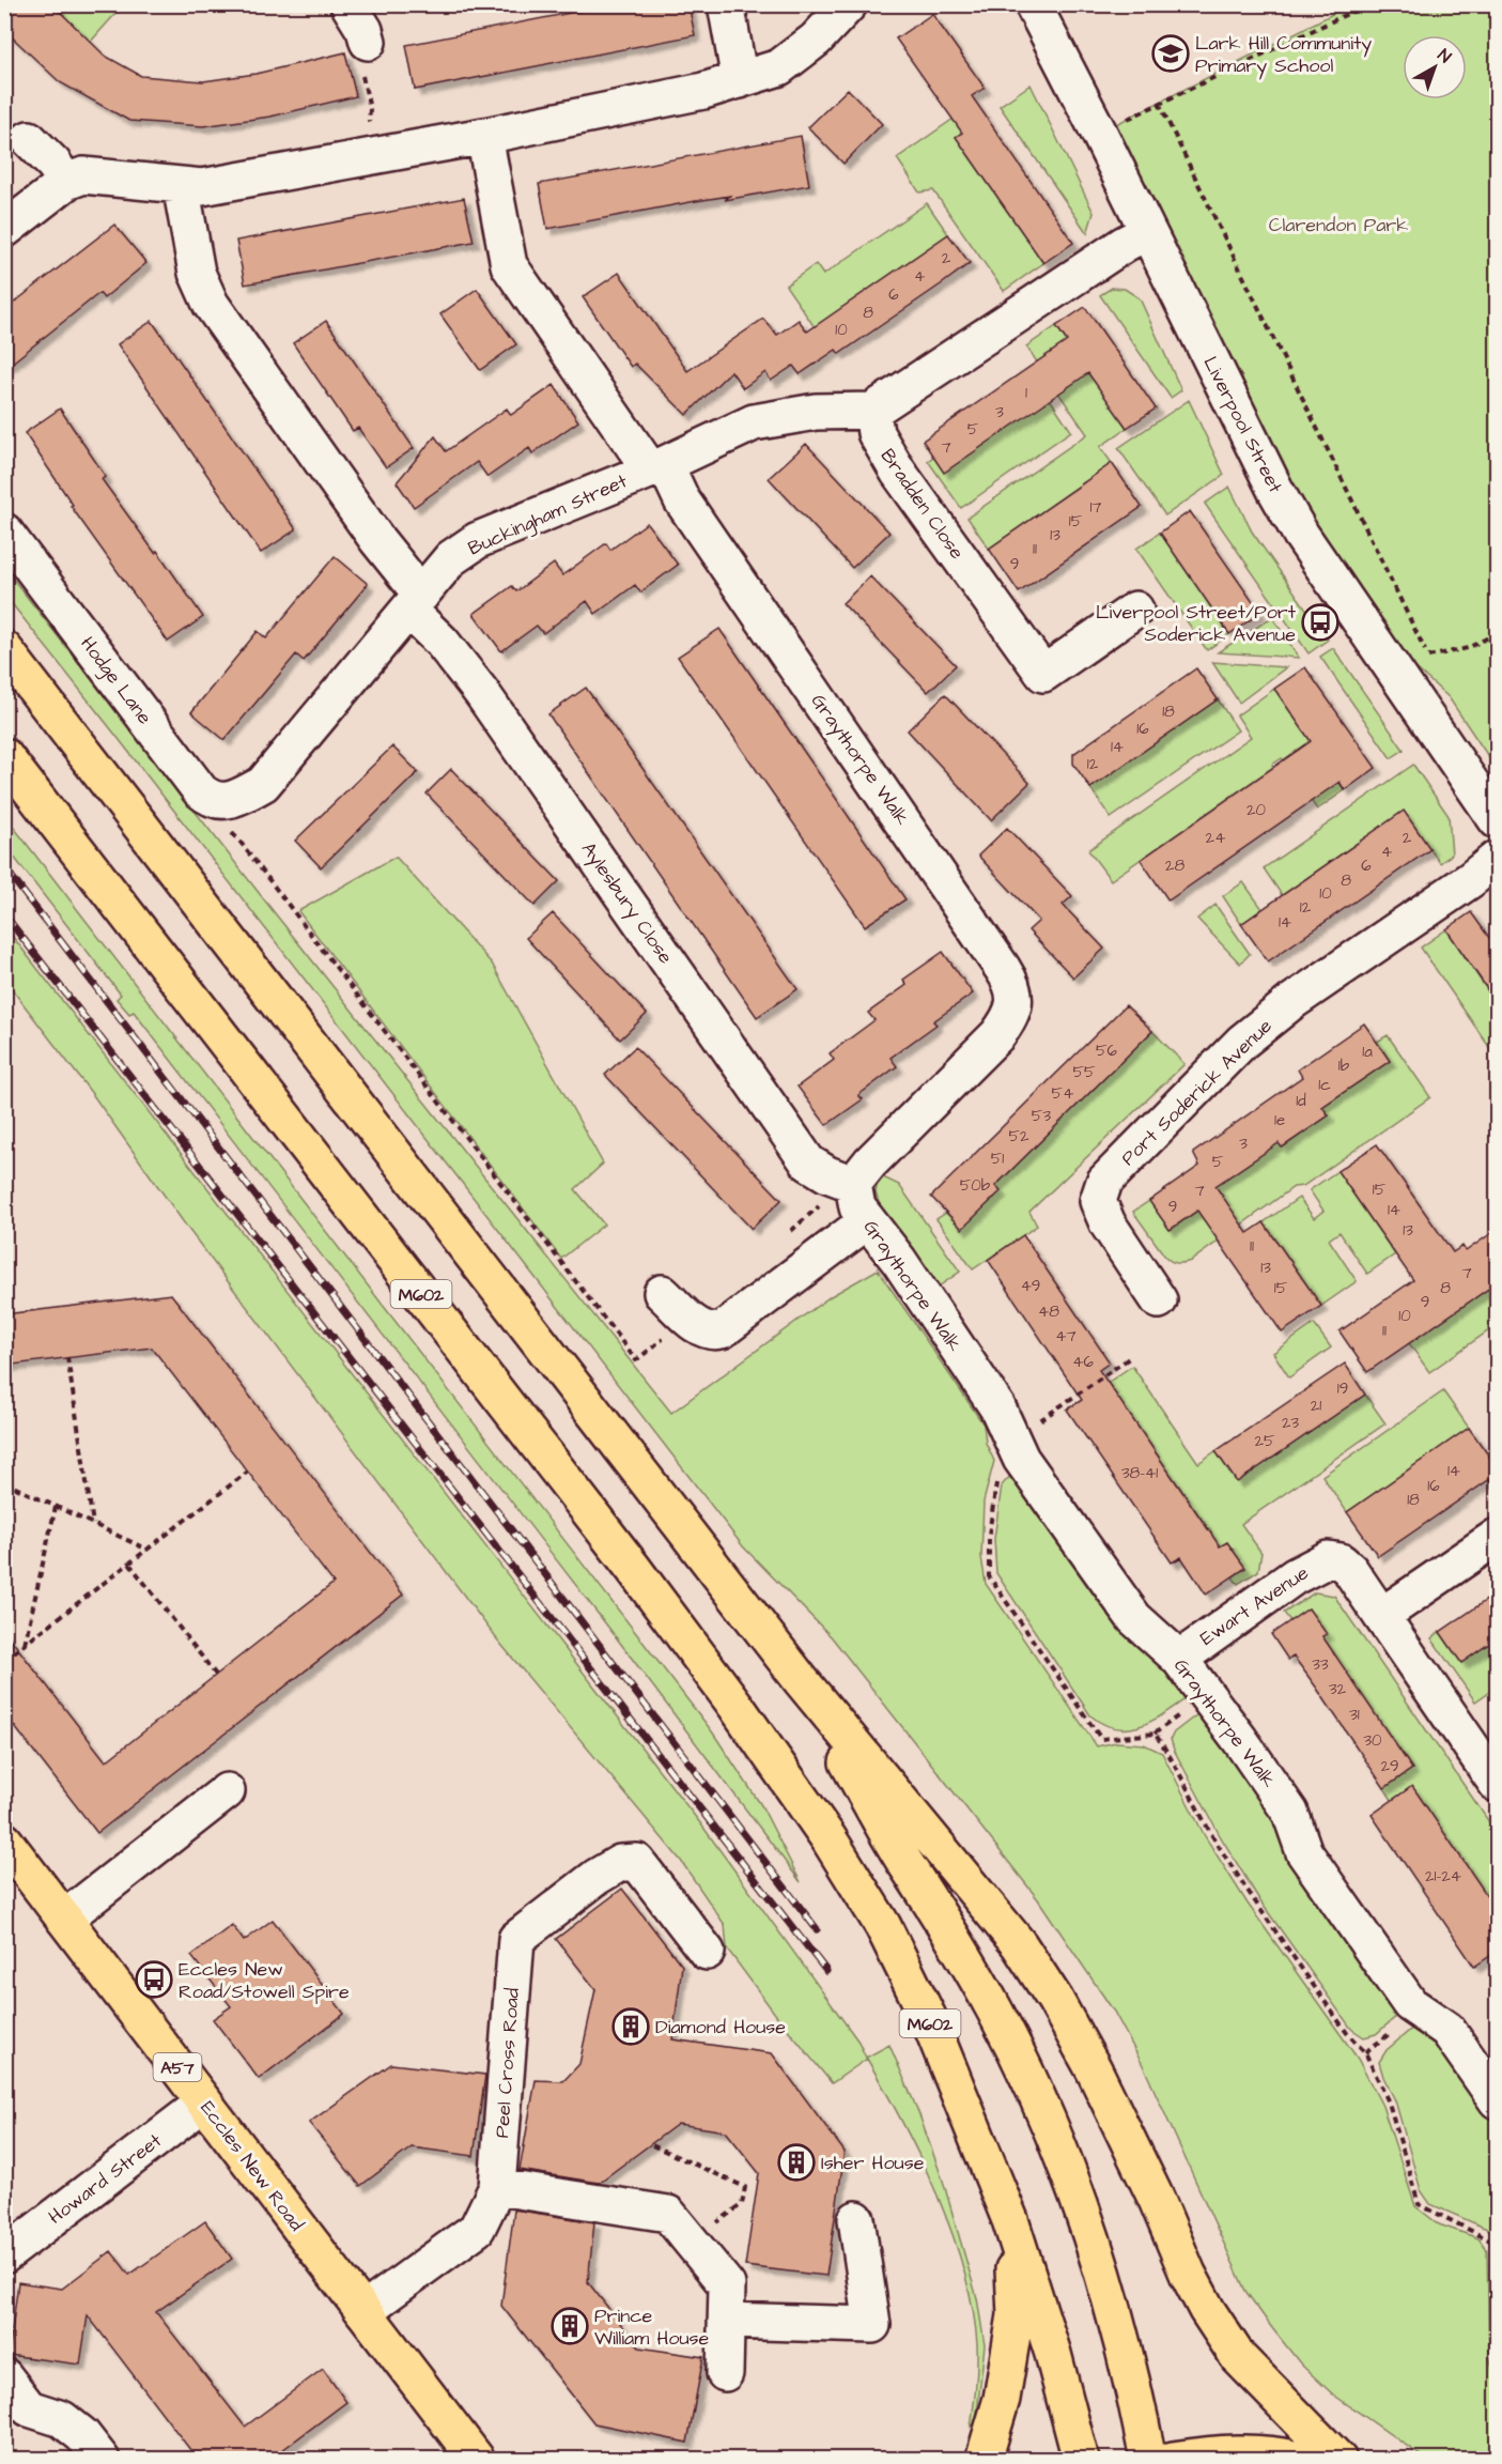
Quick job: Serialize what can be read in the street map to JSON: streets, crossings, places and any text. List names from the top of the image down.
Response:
{
  "streets": {
    "main road": ["M602", "A57", "Eccles New Road"],
    "street": [
      "Liverpool Street",
      "Bradden Close",
      "Buckingham Street",
      "Hodge Lane",
      "Graythorpe Walk",
      "Aylesbury Close",
      "Port Soderick Avenue",
      "Ewart Avenue",
      "Peel Cross Road",
      "Howard Street"
    ]
  },
  "crossings": [
    ["Bradden Close", "Buckingham Street"],
    ["Buckingham Street", "Hodge Lane"],
    ["Buckingham Street", "Graythorpe Walk"],
    ["Buckingham Street", "Aylesbury Close"],
    ["Graythorpe Walk", "Aylesbury Close"],
    ["Graythorpe Walk", "Ewart Avenue"],
    ["Peel Cross Road", "Eccles New Road"],
    ["Eccles New Road", "Howard Street"]
  ],
  "parks": ["Clarendon Park"],
  "places": {
    "school or university": ["Lark Hill Community Primary School"],
    "bus stop": ["Liverpool Street/Port Soderick Avenue", "Eccles New Road/Stowell Spire"],
    "building": ["Diamond House", "Isher House", "Prince William House"]
  },
  "house_numbers": [
    "2",
    "4",
    "6",
    "8",
    "10",
    "1",
    "3",
    "5",
    "7",
    "17",
    "15",
    "13",
    "11",
    "9",
    "18",
    "16",
    "14",
    "12",
    "20",
    "24",
    "2",
    "4",
    "28",
    "6",
    "8",
    "10",
    "12",
    "14",
    "56",
    "1a",
    "1b",
    "55",
    "1c",
    "54",
    "1d",
    "53",
    "1e",
    "52",
    "3",
    "51",
    "5",
    "50b",
    "15",
    "7",
    "9",
    "14",
    "13",
    "11",
    "13",
    "7",
    "49",
    "15",
    "8",
    "9",
    "48",
    "10",
    "11",
    "47",
    "46",
    "19",
    "21",
    "23",
    "25",
    "14",
    "38-41",
    "16",
    "18",
    "33",
    "32",
    "31",
    "30",
    "29",
    "21-24"
  ],
  "north": "top right"
}
